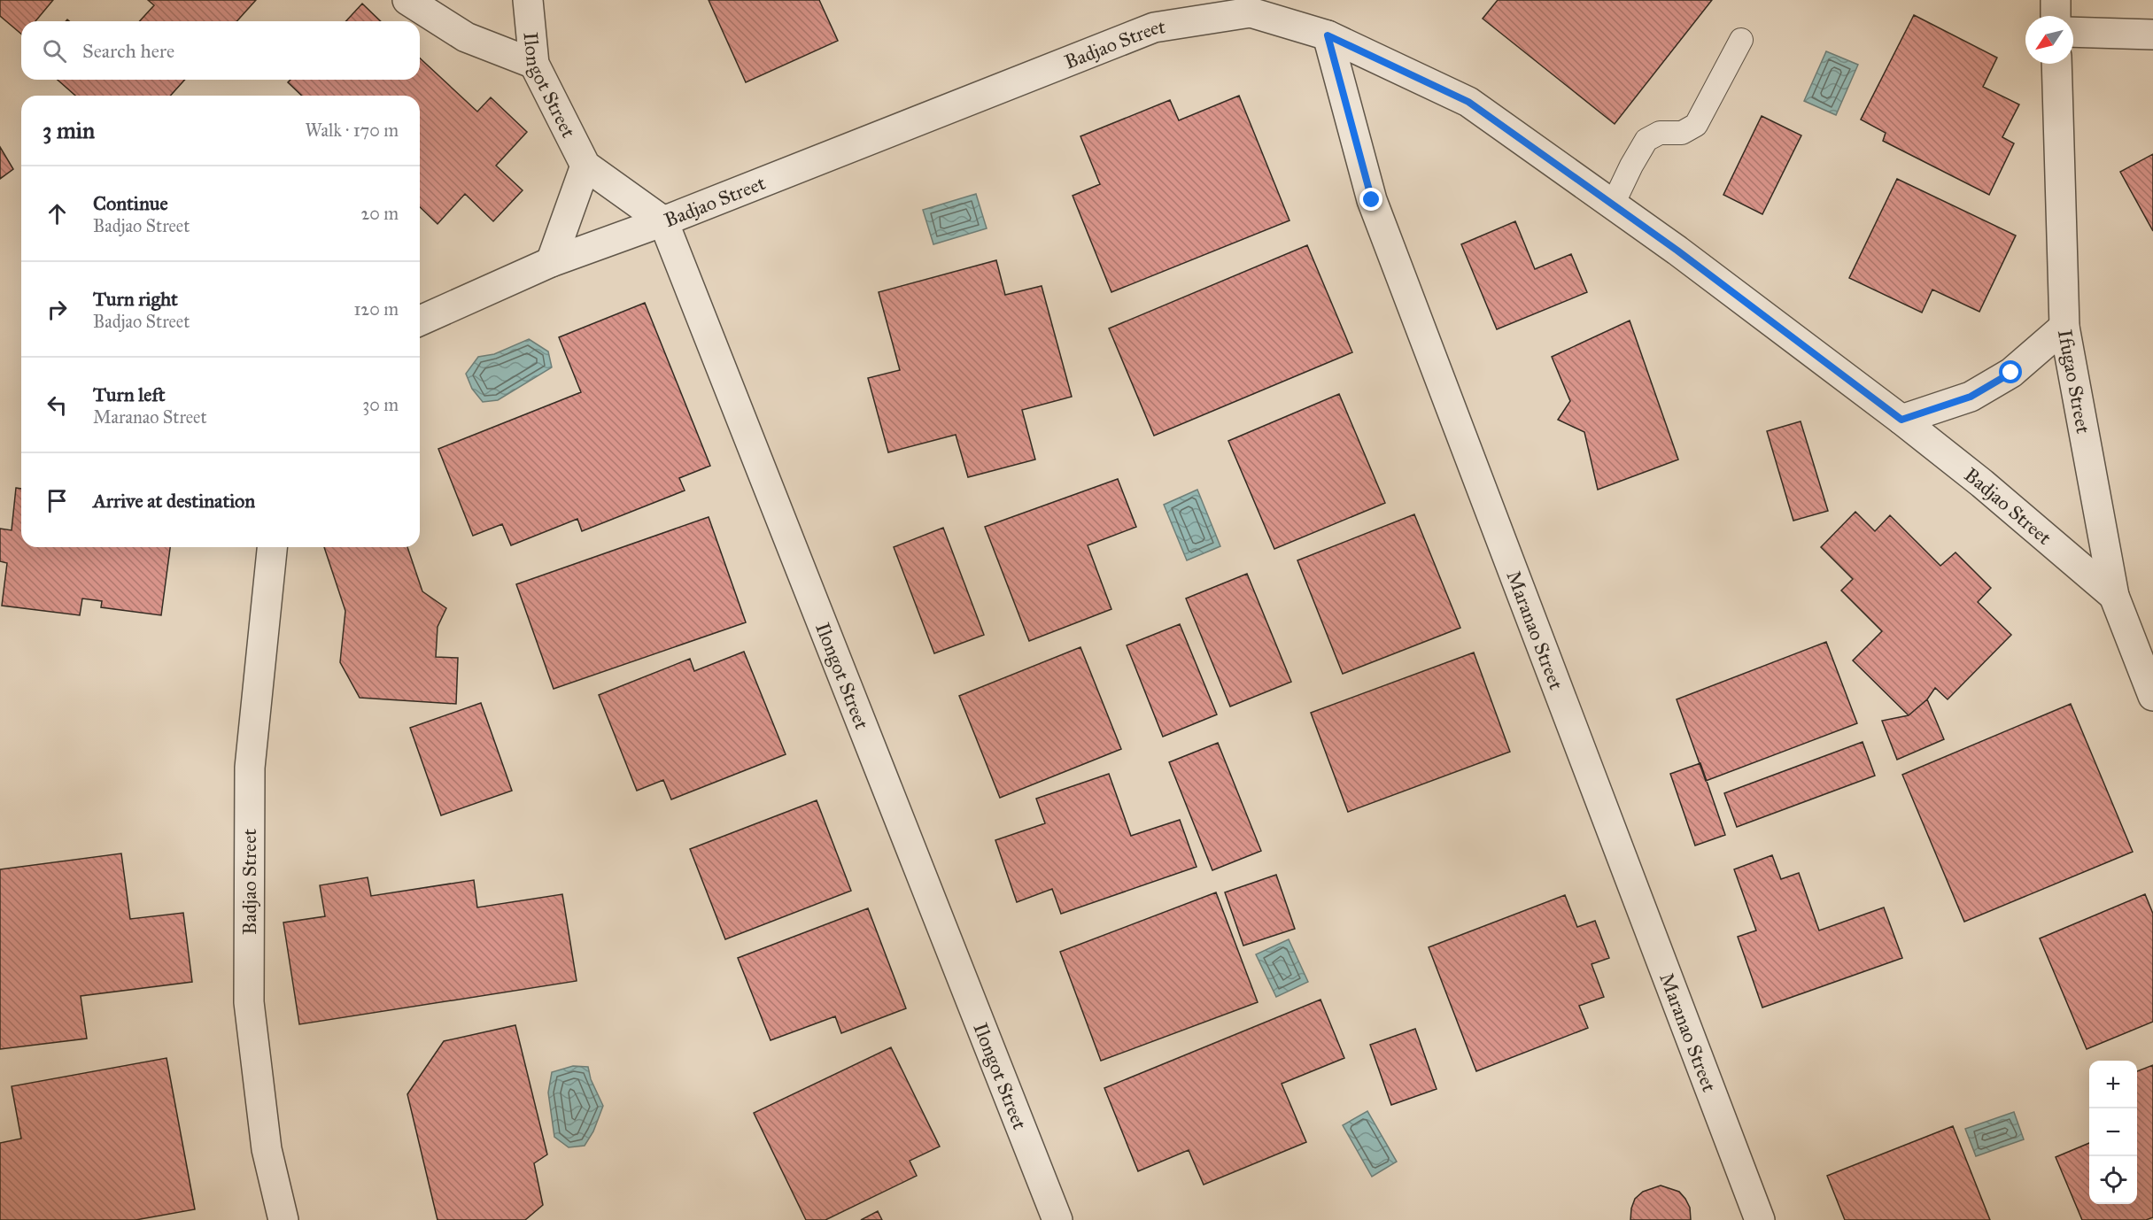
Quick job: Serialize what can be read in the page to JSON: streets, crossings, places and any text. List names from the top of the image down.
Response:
{
  "streets": {
    "street": [
      "Badjao Street",
      "Ilongot Street",
      "Ifugao Street",
      "Maranao Street"
    ]
  },
  "crossings": [
    ["Badjao Street", "Ilongot Street"],
    ["Badjao Street", "Ifugao Street"],
    ["Badjao Street", "Maranao Street"]
  ],
  "north": "bottom left",
  "page": {
    "search": "Search here",
    "heading": ["3 min", "Walk · 170 m"],
    "list": [
      ["Continue", "Badjao Street", "20 m"],
      ["Turn right", "Badjao Street", "120 m"],
      ["Turn left", "Maranao Street", "30 m"],
      "Arrive at destination"
    ],
    "map_buttons": ["+", "−"]
  }
}
